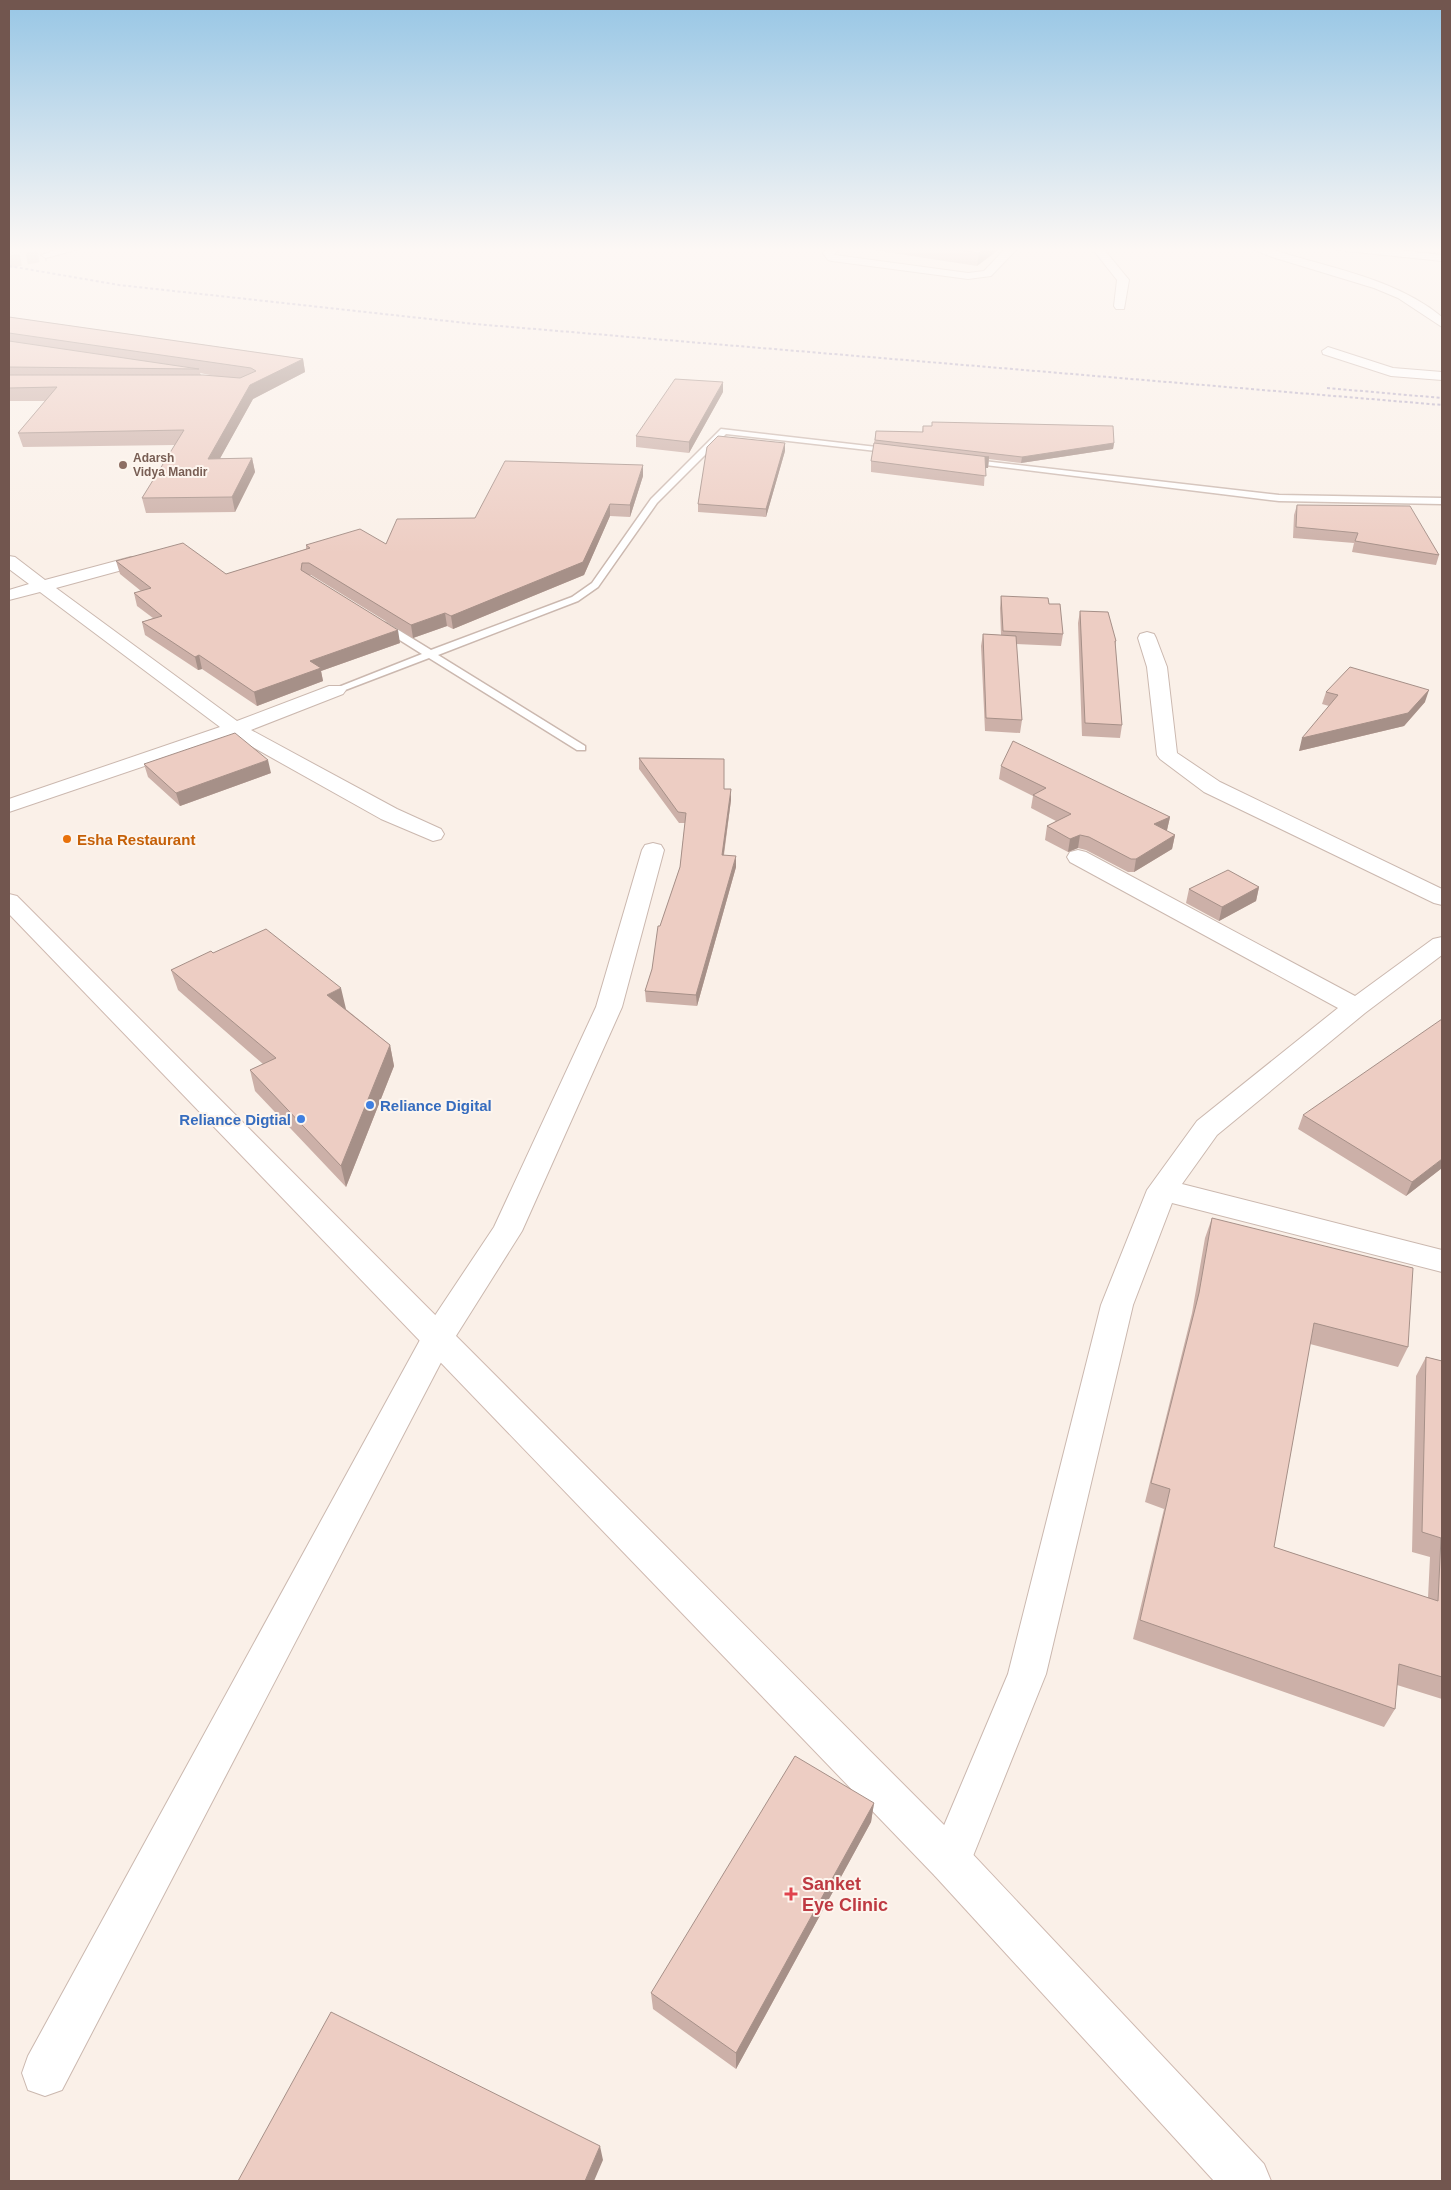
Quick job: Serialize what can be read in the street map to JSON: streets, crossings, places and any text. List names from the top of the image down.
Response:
{
  "places": {
    "other": [
      "Adarsh Vidya Mandir",
      "Esha Restaurant",
      "Reliance Digital",
      "Reliance Digtial"
    ],
    "health": ["Sanket Eye Clinic"]
  }
}
